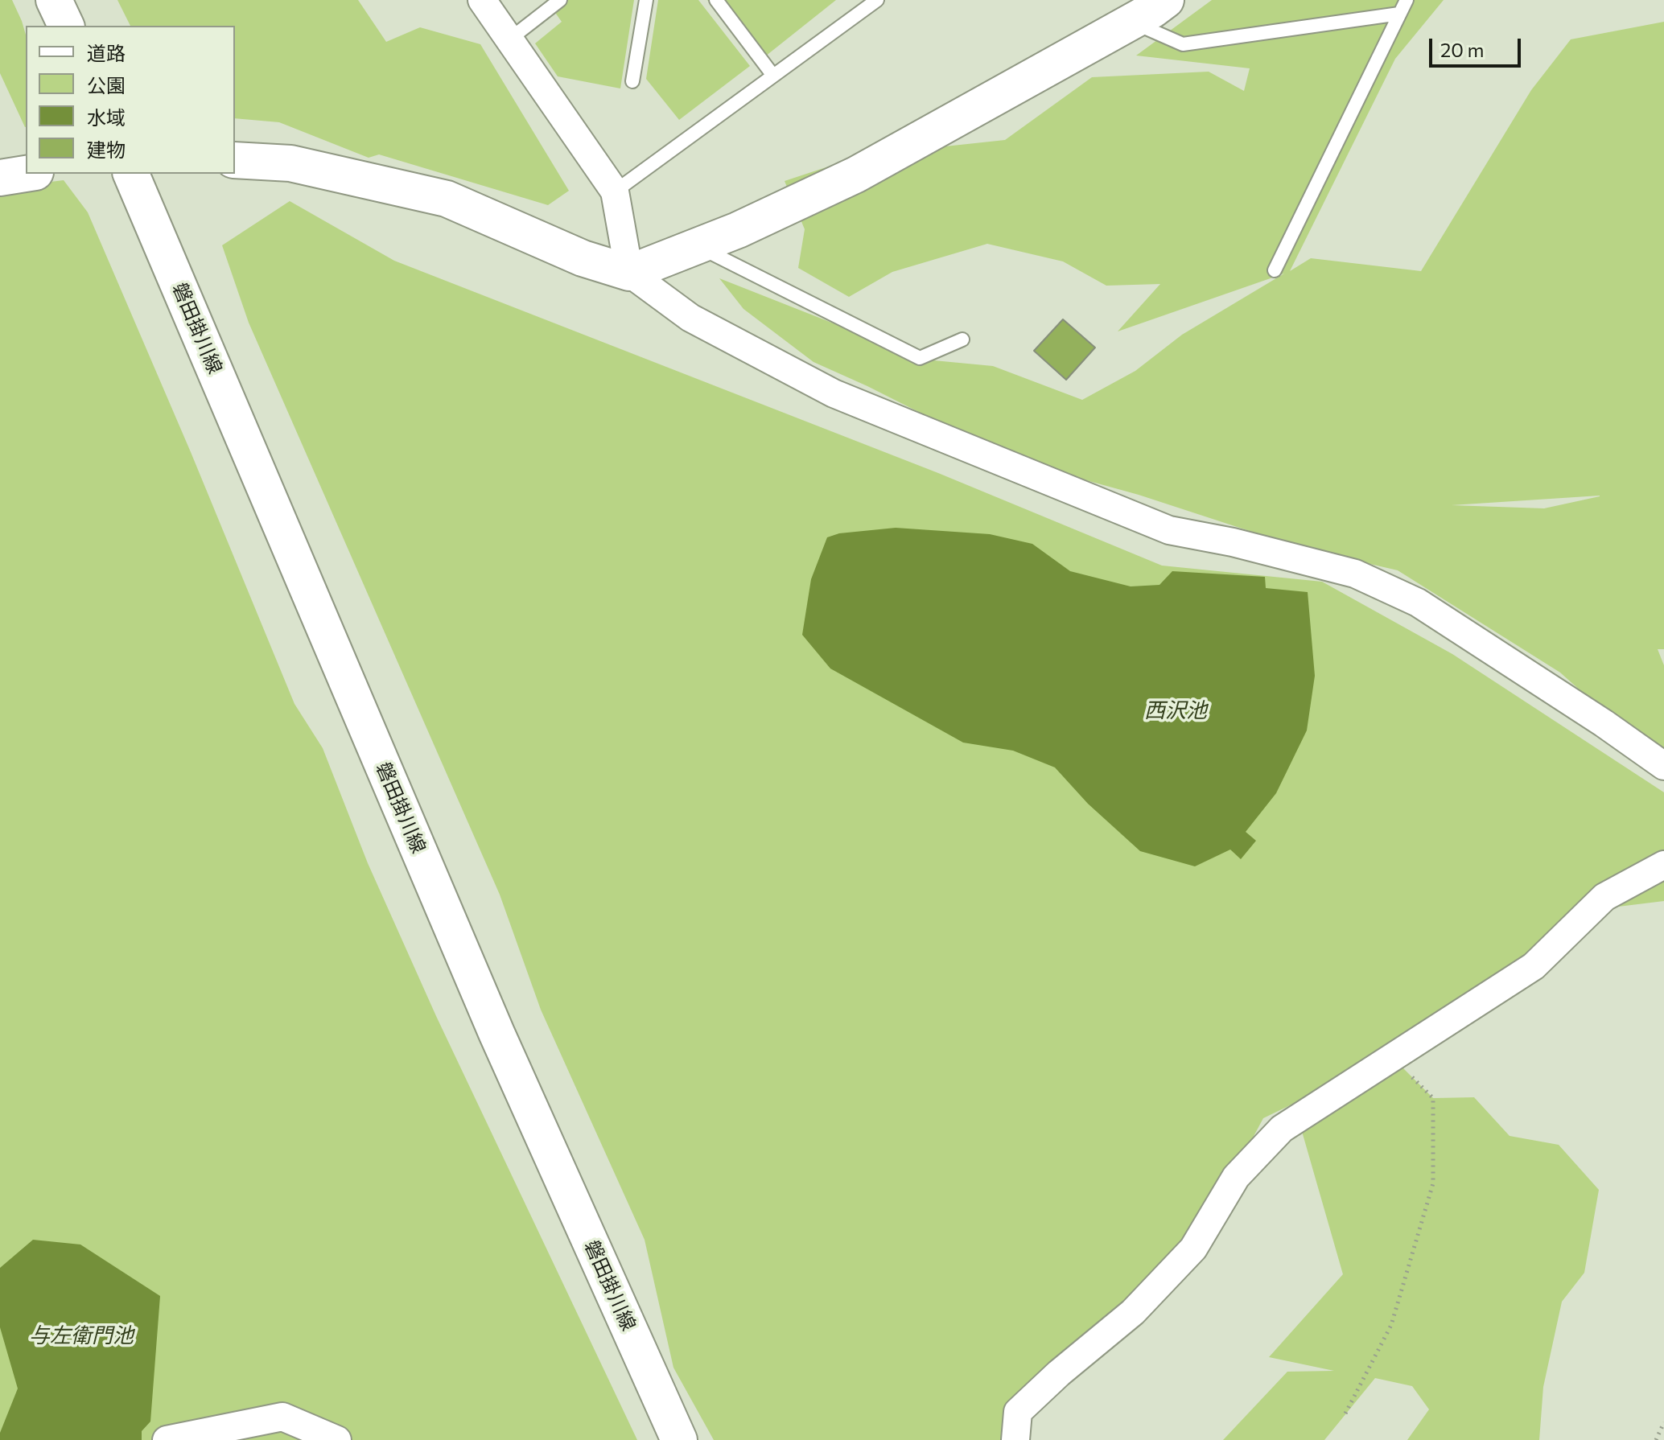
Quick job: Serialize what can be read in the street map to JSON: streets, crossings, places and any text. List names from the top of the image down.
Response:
{
  "streets": {
    "main road": ["磐田掛川線"]
  },
  "water": ["西沢池", "与左衛門池"],
  "legend": [
    "道路",
    "公園",
    "水域",
    "建物"
  ],
  "scale_bar": "20 m"
}
